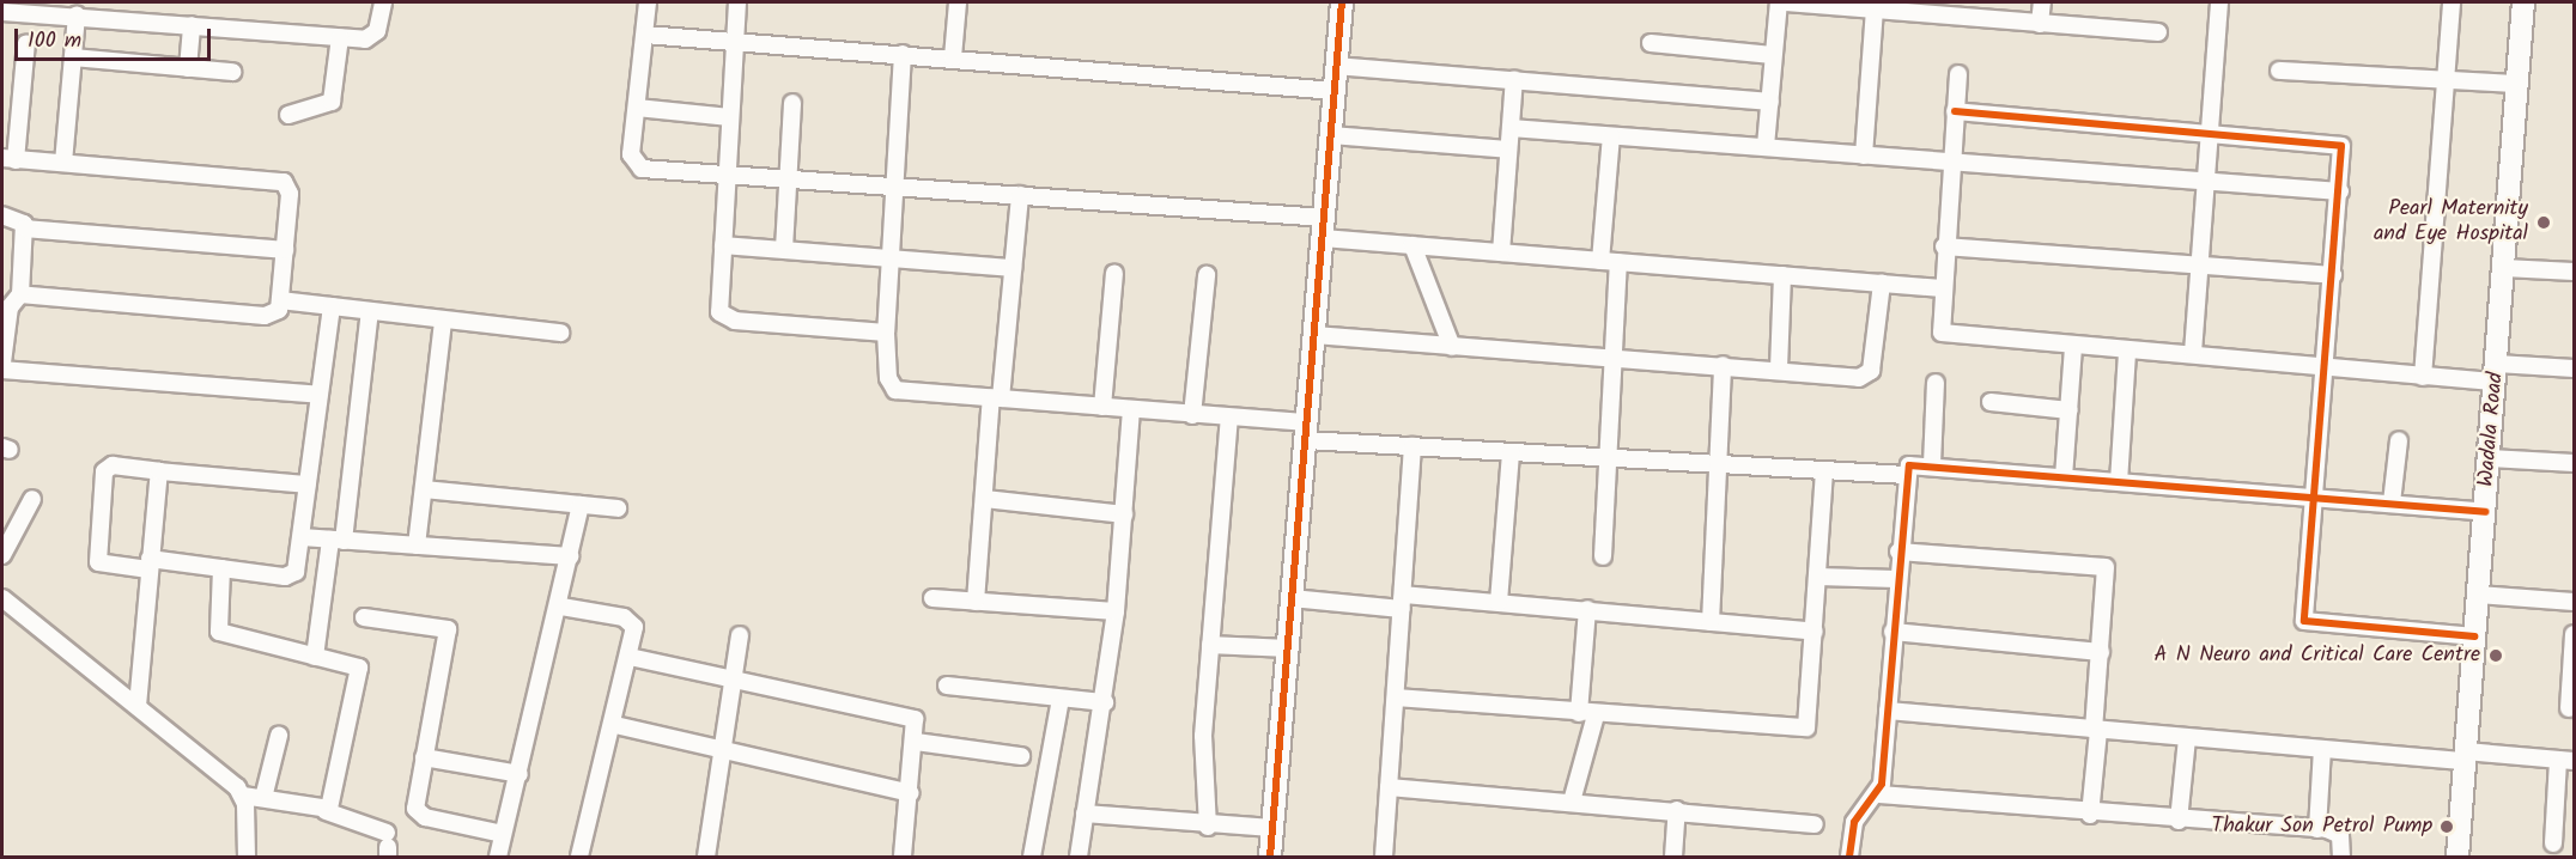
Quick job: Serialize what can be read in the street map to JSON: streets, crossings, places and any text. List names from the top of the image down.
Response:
{
  "streets": {
    "street": ["Wadala Road"]
  },
  "places": ["Pearl Maternity and Eye Hospital", "A N Neuro and Critical Care Centre", "Thakur Son Petrol Pump"],
  "scale_bar": "100 m"
}
